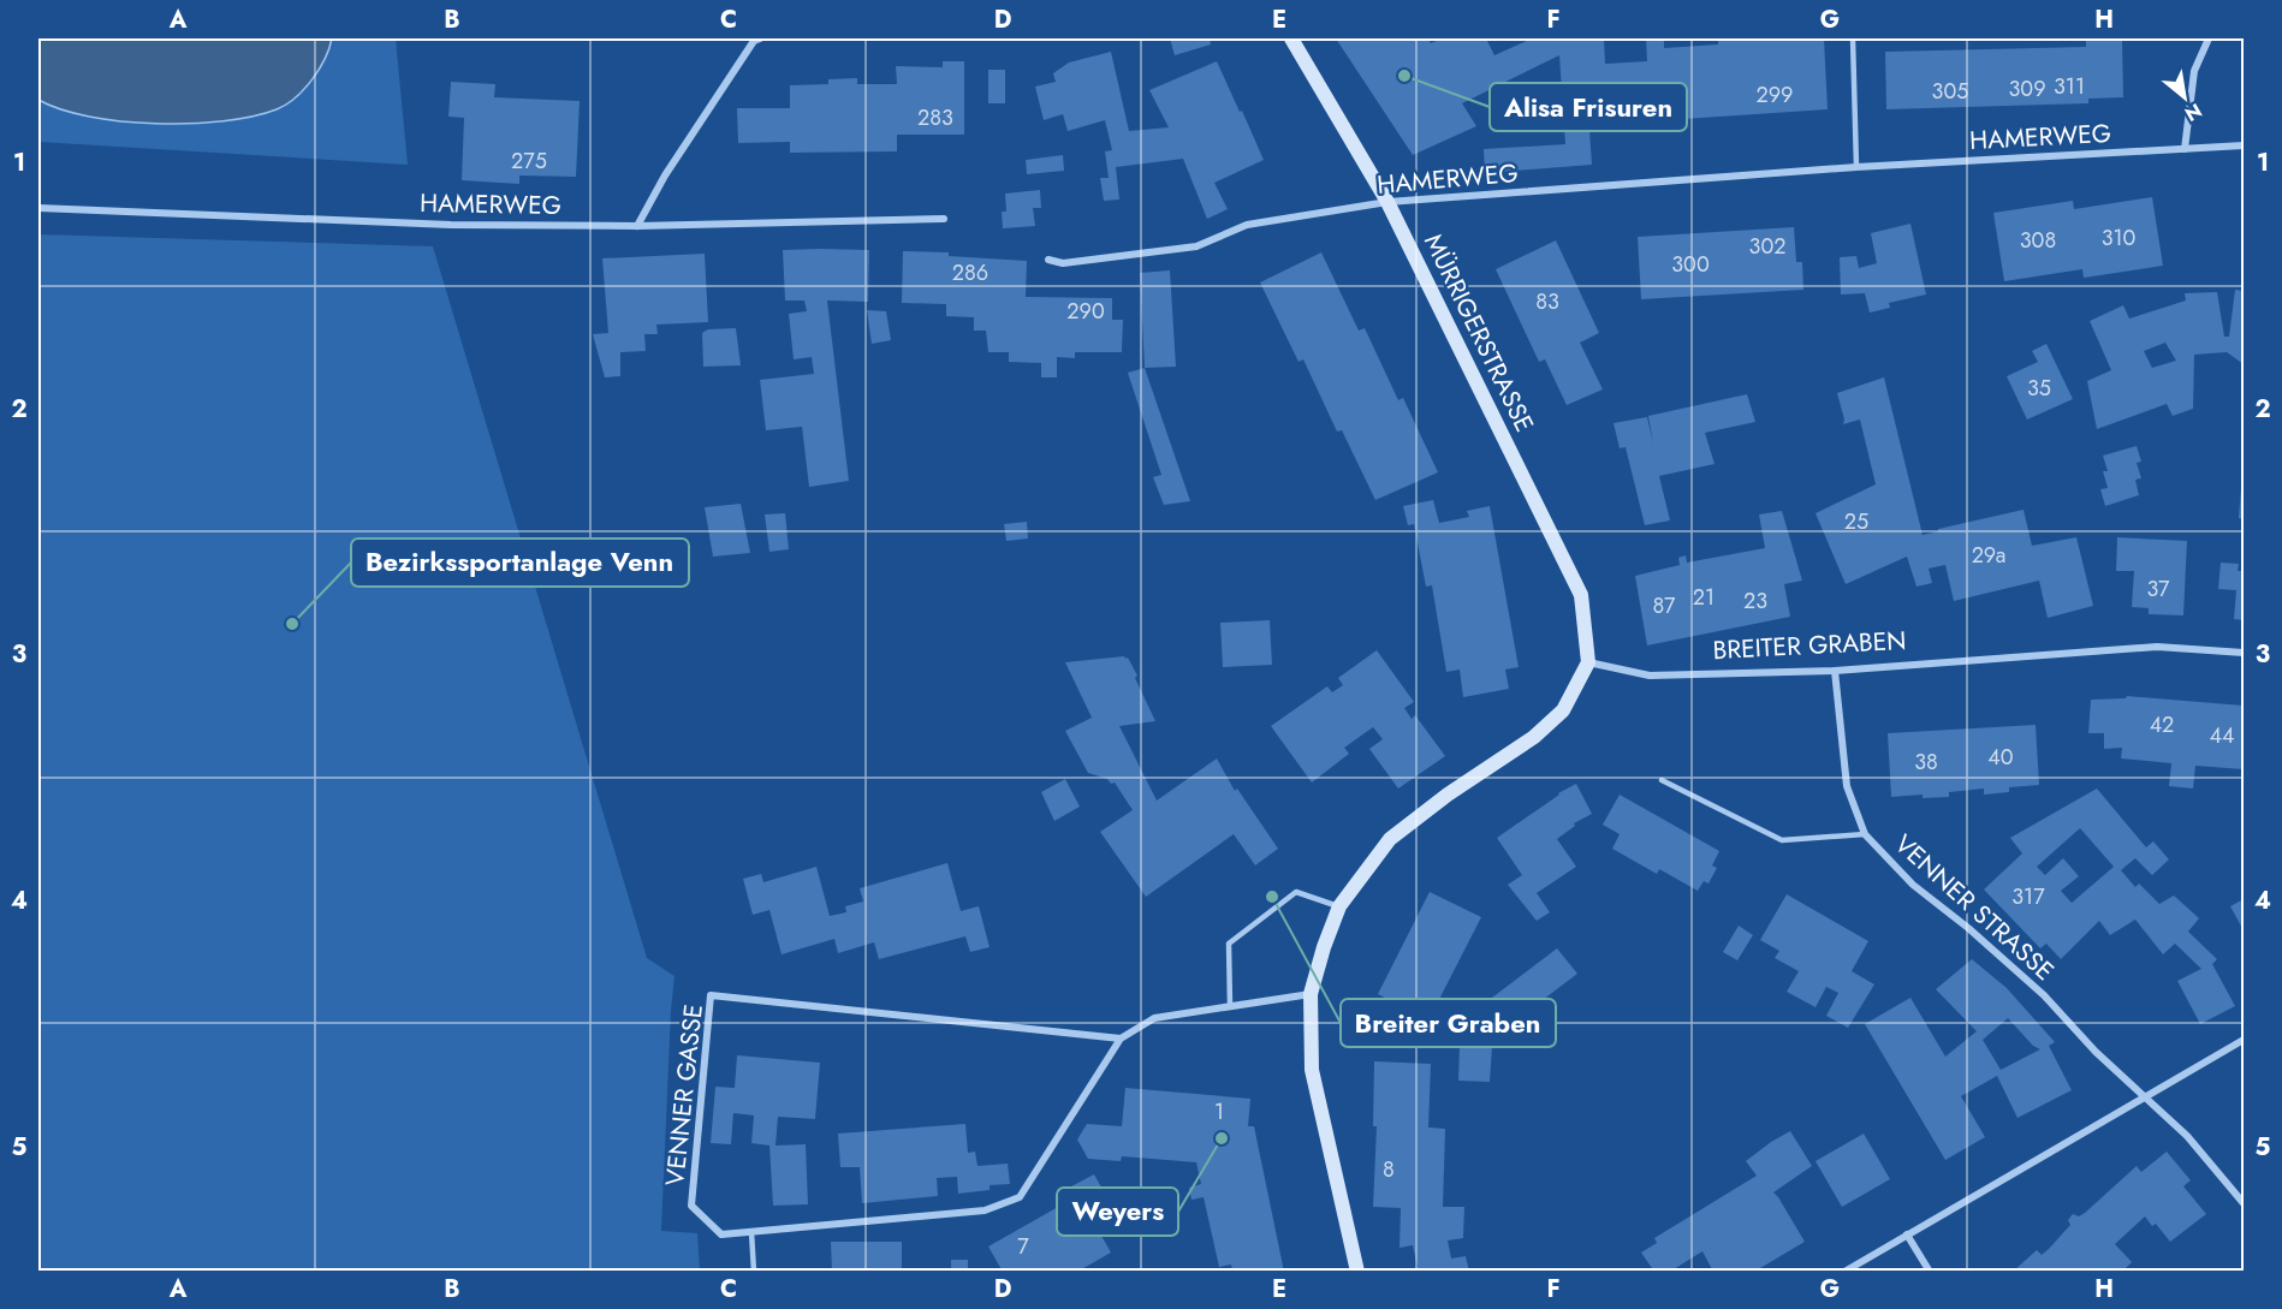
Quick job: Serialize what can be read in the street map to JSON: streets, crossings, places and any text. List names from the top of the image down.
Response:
{
  "streets": {
    "street": [
      "HAMERWEG",
      "MÜRRIGERSTRASSE",
      "BREITER GRABEN",
      "VENNER STRASSE",
      "VENNER GASSE"
    ]
  },
  "crossings": [
    ["HAMERWEG", "MÜRRIGERSTRASSE"],
    ["MÜRRIGERSTRASSE", "BREITER GRABEN"],
    ["BREITER GRABEN", "VENNER STRASSE"]
  ],
  "places": [
    "Alisa Frisuren",
    "Bezirkssportanlage Venn",
    "Breiter Graben",
    "Weyers"
  ],
  "house_numbers": [
    "311",
    "309",
    "305",
    "299",
    "283",
    "275",
    "310",
    "308",
    "302",
    "300",
    "286",
    "83",
    "290",
    "35",
    "25",
    "29a",
    "37",
    "21",
    "23",
    "87",
    "42",
    "44",
    "40",
    "38",
    "317",
    "1",
    "8",
    "7"
  ],
  "north": "bottom right",
  "grid": {
    "columns": [
      "A",
      "B",
      "C",
      "D",
      "E",
      "F",
      "G",
      "H"
    ],
    "rows": [
      "1",
      "2",
      "3",
      "4",
      "5"
    ]
  }
}
